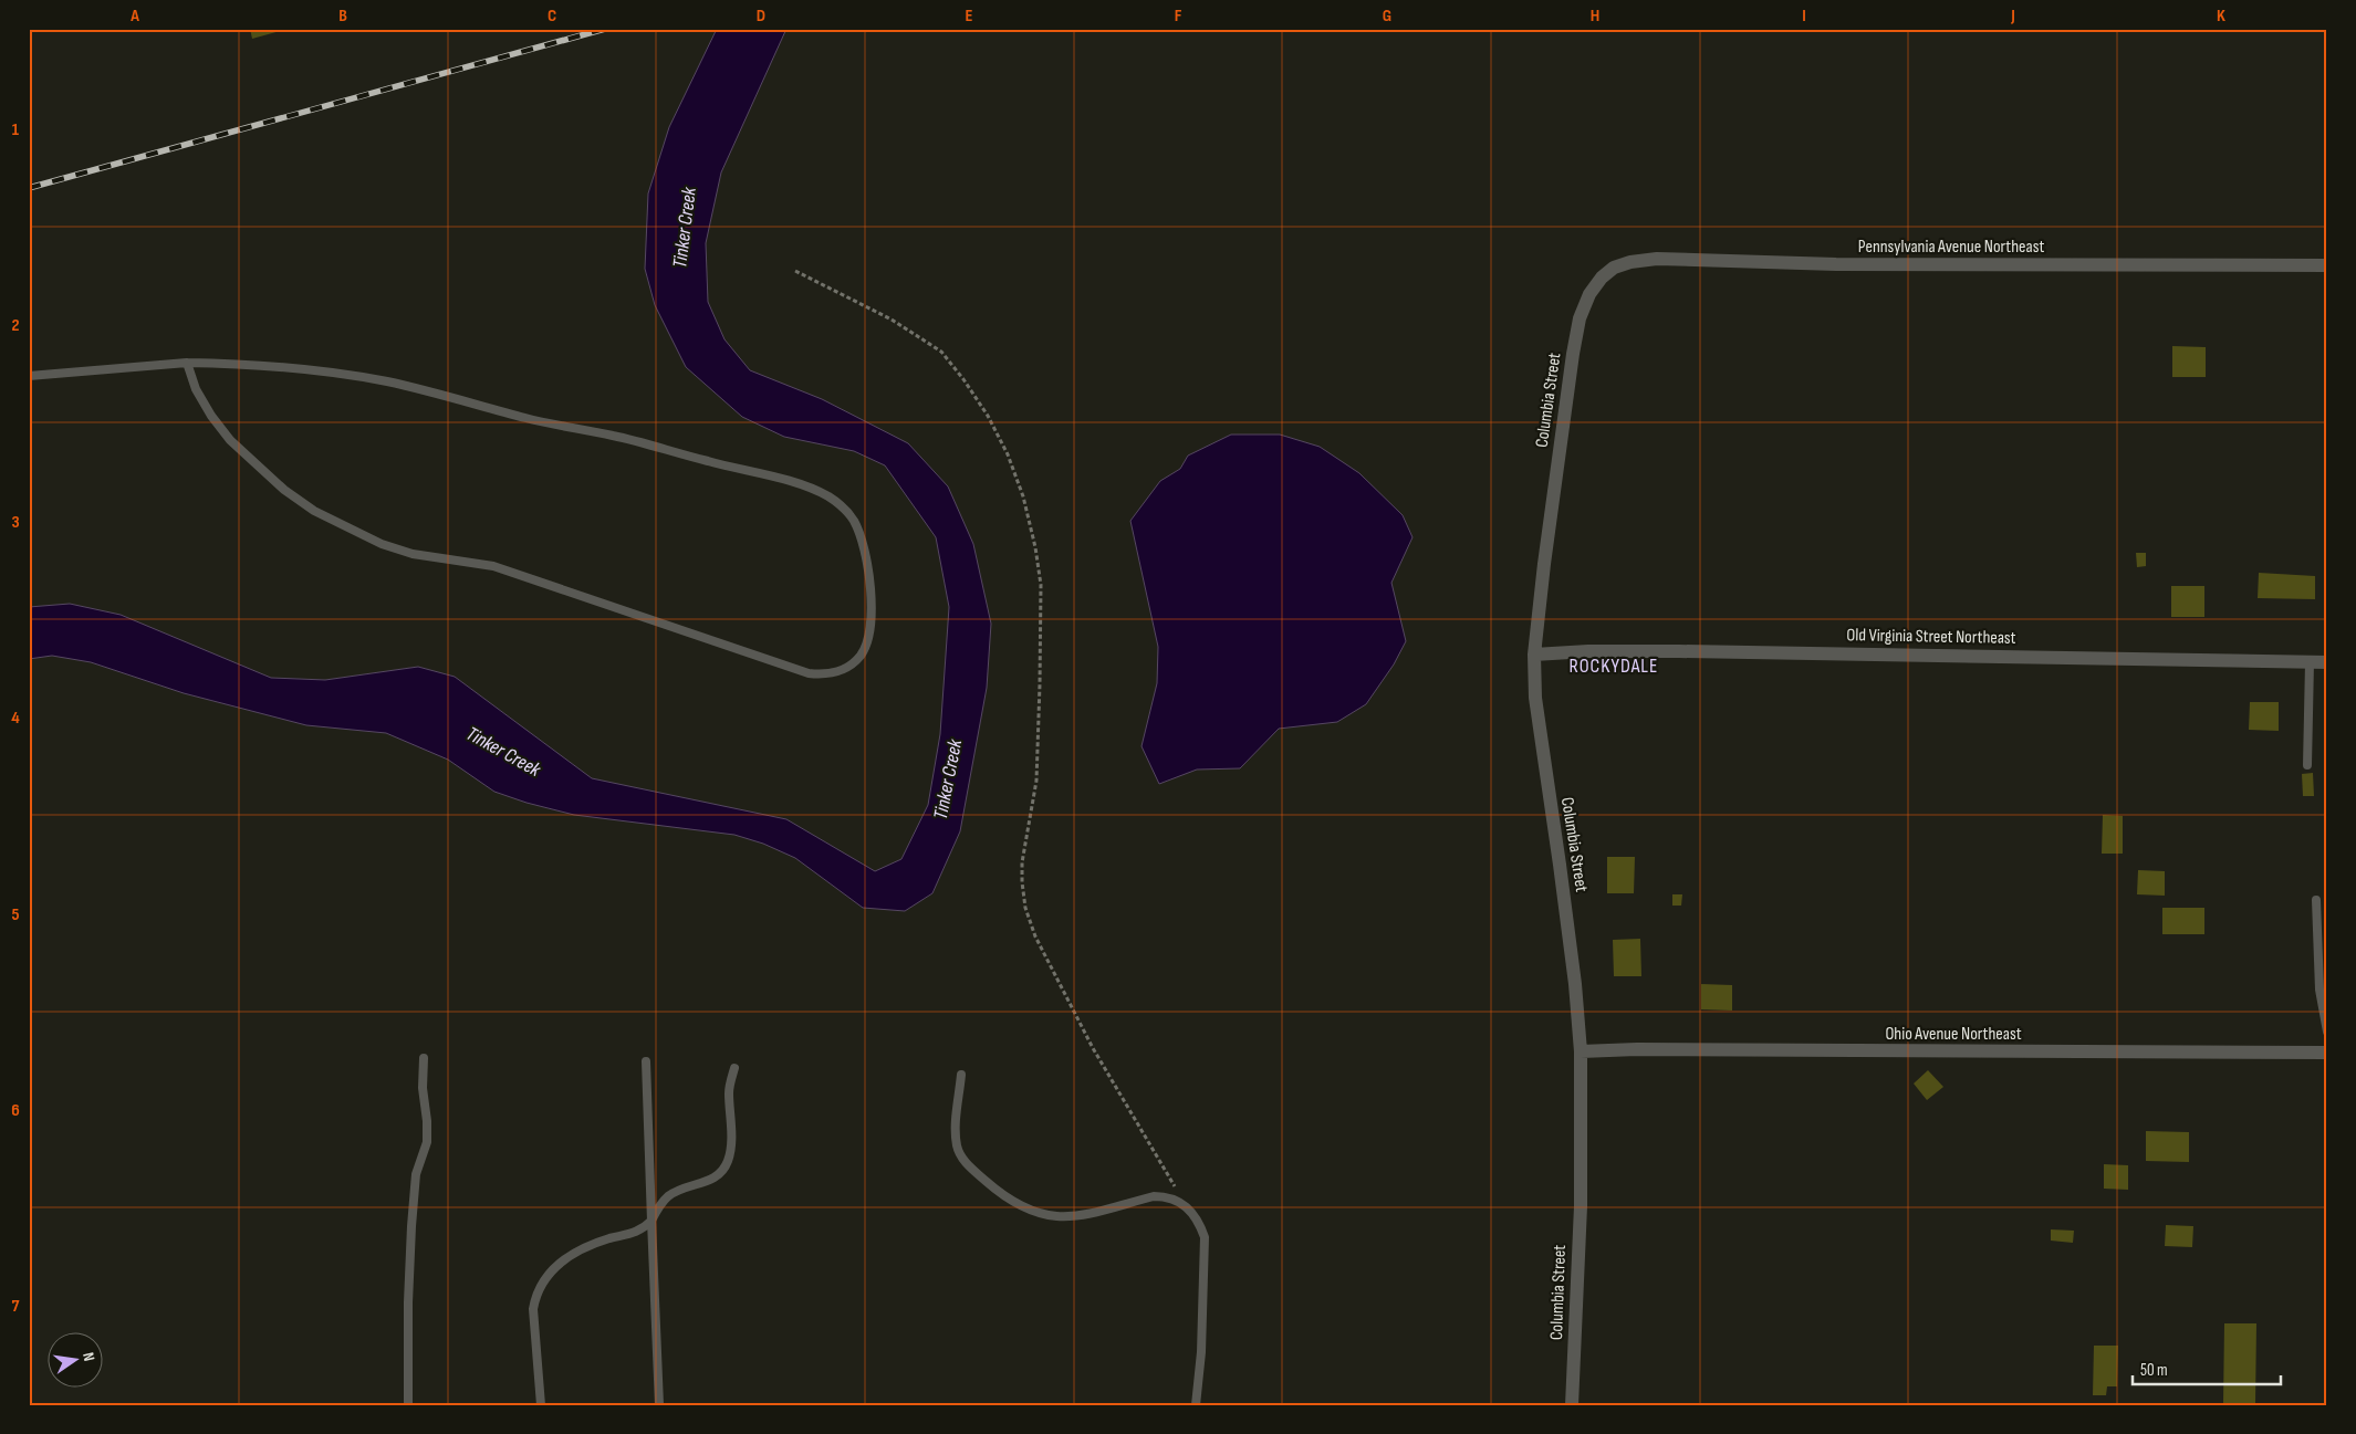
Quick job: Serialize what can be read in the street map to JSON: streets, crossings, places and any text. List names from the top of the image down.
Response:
{
  "streets": {
    "street": [
      "Pennsylvania Avenue Northeast",
      "Columbia Street",
      "Old Virginia Street Northeast",
      "Ohio Avenue Northeast"
    ]
  },
  "crossings": [
    ["Pennsylvania Avenue Northeast", "Columbia Street"],
    ["Columbia Street", "Old Virginia Street Northeast"],
    ["Columbia Street", "Ohio Avenue Northeast"]
  ],
  "districts": ["ROCKYDALE"],
  "water": ["Tinker Creek"],
  "scale_bar": "50 m",
  "north": "right",
  "grid": {
    "columns": [
      "A",
      "B",
      "C",
      "D",
      "E",
      "F",
      "G",
      "H",
      "I",
      "J",
      "K"
    ],
    "rows": [
      "1",
      "2",
      "3",
      "4",
      "5",
      "6",
      "7"
    ]
  }
}
